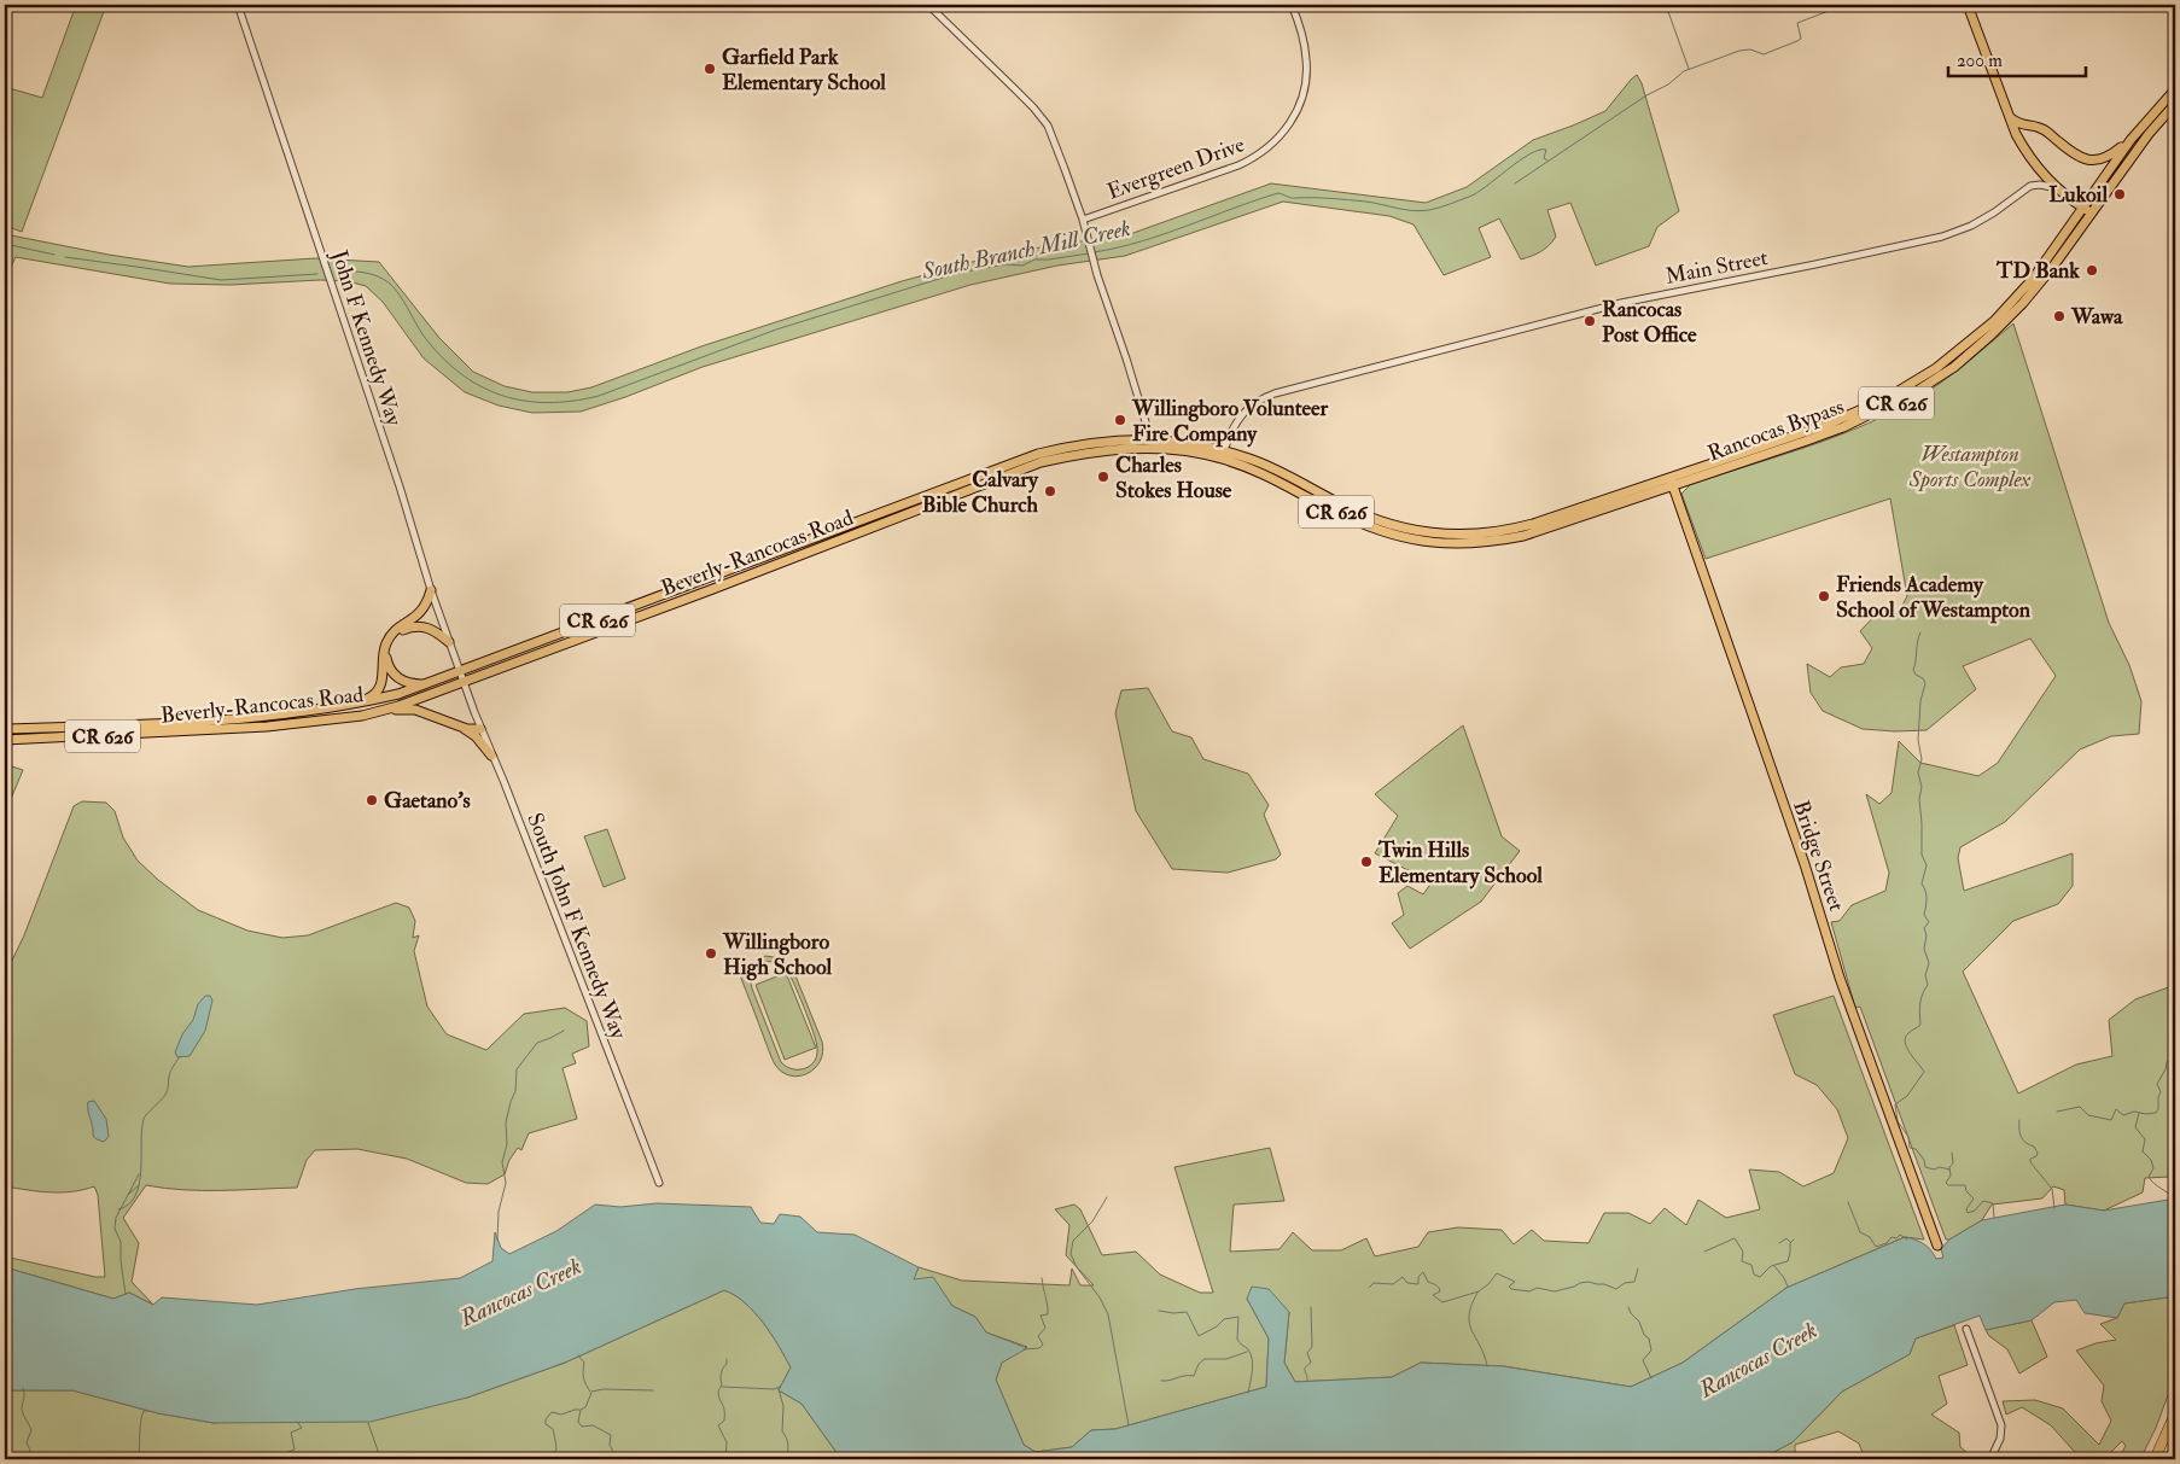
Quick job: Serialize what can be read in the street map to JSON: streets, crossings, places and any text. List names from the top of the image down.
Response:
{
  "streets": {
    "main road": [
      "CR 626",
      "Rancocas Bypass",
      "Beverly-Rancocas Road",
      "Bridge Street"
    ],
    "street": [
      "Evergreen Drive",
      "Main Street",
      "John F Kennedy Way",
      "South John F Kennedy Way"
    ]
  },
  "crossings": [
    ["Main Street", "Beverly-Rancocas Road"],
    ["John F Kennedy Way", "Beverly-Rancocas Road"],
    ["John F Kennedy Way", "South John F Kennedy Way"],
    ["CR 626", "Rancocas Bypass"],
    ["Rancocas Bypass", "Beverly-Rancocas Road"],
    ["Rancocas Bypass", "Bridge Street"],
    ["Beverly-Rancocas Road", "South John F Kennedy Way"]
  ],
  "water": ["South Branch Mill Creek", "Rancocas Creek"],
  "parks": ["Westampton Sports Complex"],
  "places": [
    "Garfield Park Elementary School",
    "Lukoil",
    "TD Bank",
    "Wawa",
    "Rancocas Post Office",
    "Willingboro Volunteer Fire Company",
    "Charles Stokes House",
    "Calvary Bible Church",
    "Friends Academy School of Westampton",
    "Gaetano's",
    "Twin Hills Elementary School",
    "Willingboro High School"
  ],
  "scale_bar": "200 m"
}
